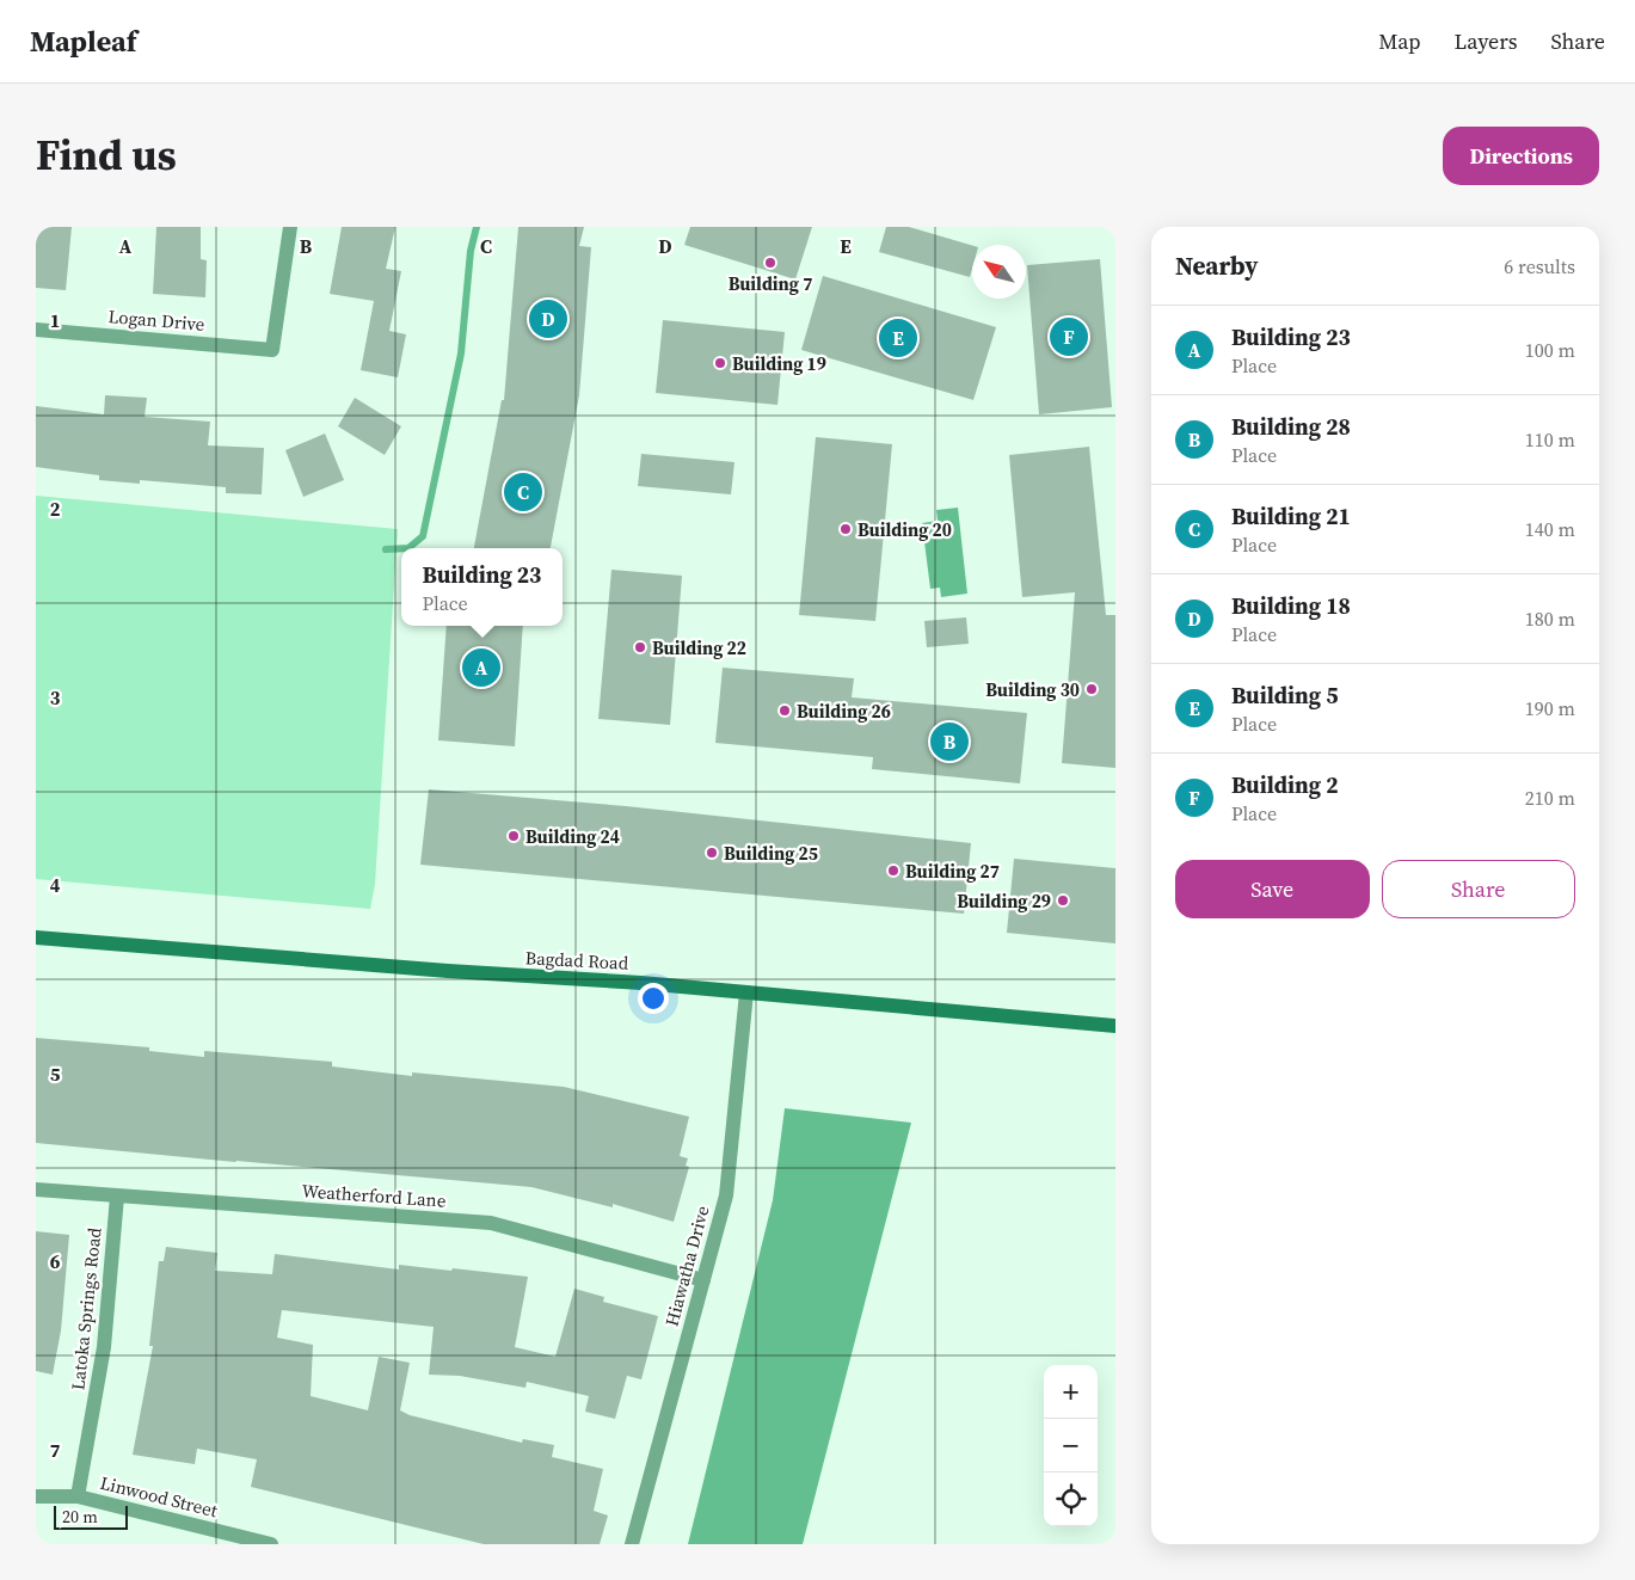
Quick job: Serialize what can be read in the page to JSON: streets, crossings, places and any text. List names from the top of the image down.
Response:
{
  "streets": {
    "street": [
      "Logan Drive",
      "Bagdad Road",
      "Weatherford Lane",
      "Hiawatha Drive",
      "Latoka Springs Road",
      "Linwood Street"
    ]
  },
  "crossings": [
    ["Bagdad Road", "Hiawatha Drive"],
    ["Weatherford Lane", "Hiawatha Drive"],
    ["Weatherford Lane", "Latoka Springs Road"],
    ["Latoka Springs Road", "Linwood Street"]
  ],
  "places": [
    "Building 7",
    "Building 19",
    "Building 20",
    "Building 22",
    "Building 30",
    "Building 26",
    "Building 24",
    "Building 25",
    "Building 27",
    "Building 29"
  ],
  "scale_bar": "20 m",
  "north": "top left",
  "page": {
    "header": "Mapleaf",
    "nav": ["Map", "Layers", "Share"],
    "title": "Find us",
    "buttons": [
      "Directions",
      ["Save", "Share"]
    ],
    "heading": ["Nearby", "6 results"],
    "pins": [
      "D",
      "F",
      "E",
      "C",
      "A",
      "B"
    ],
    "list": [
      {
        "mark": "A",
        "name": "Building 23",
        "note": "Place",
        "value": "100 m"
      },
      {
        "mark": "B",
        "name": "Building 28",
        "note": "Place",
        "value": "110 m"
      },
      {
        "mark": "C",
        "name": "Building 21",
        "note": "Place",
        "value": "140 m"
      },
      {
        "mark": "D",
        "name": "Building 18",
        "note": "Place",
        "value": "180 m"
      },
      {
        "mark": "E",
        "name": "Building 5",
        "note": "Place",
        "value": "190 m"
      },
      {
        "mark": "F",
        "name": "Building 2",
        "note": "Place",
        "value": "210 m"
      }
    ],
    "popup": ["Building 23", "Place"],
    "map_buttons": ["+", "−"],
    "scale": "20 m"
  },
  "grid": {
    "columns": [
      "A",
      "B",
      "C",
      "D",
      "E"
    ],
    "rows": [
      "1",
      "2",
      "3",
      "4",
      "5",
      "6",
      "7"
    ]
  }
}
